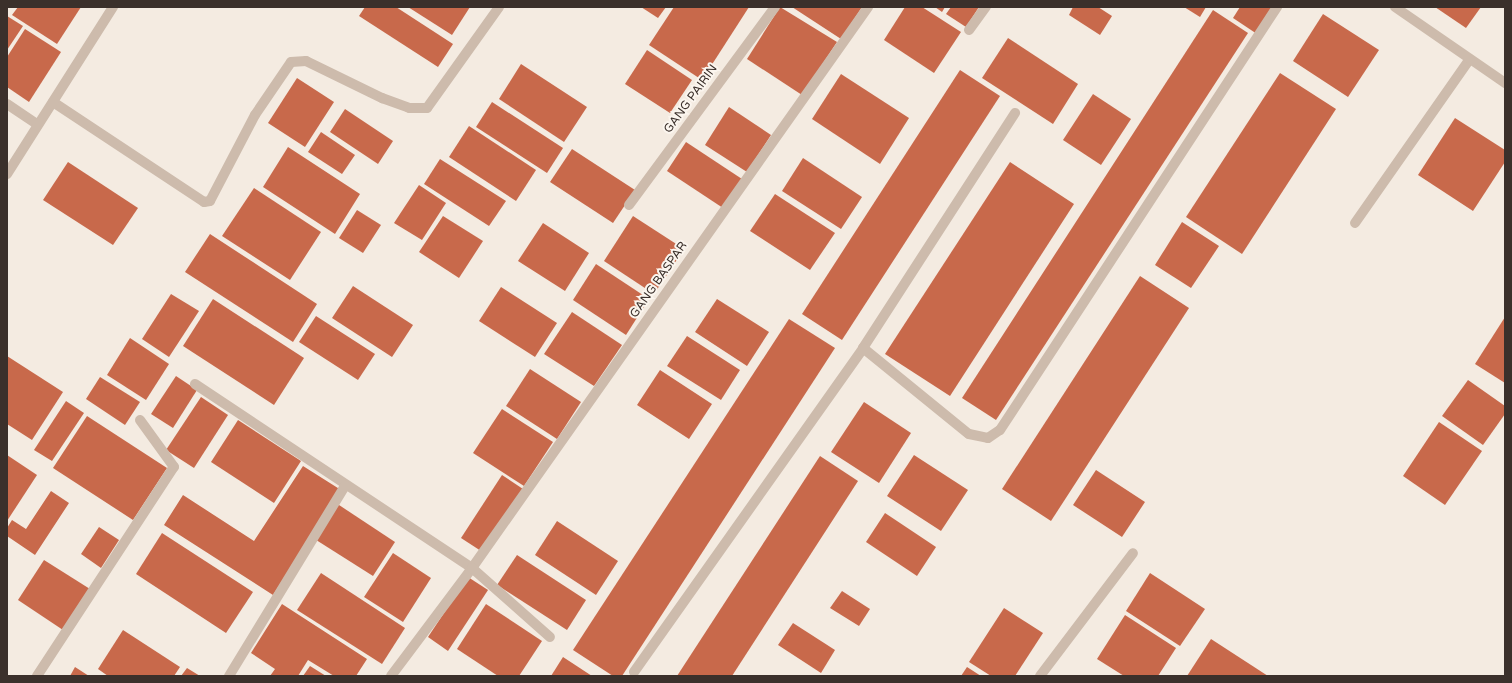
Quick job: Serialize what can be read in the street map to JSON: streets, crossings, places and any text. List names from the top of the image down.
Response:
{
  "streets": {
    "street": ["GANG PAIRIN", "GANG BASPAR"]
  }
}
